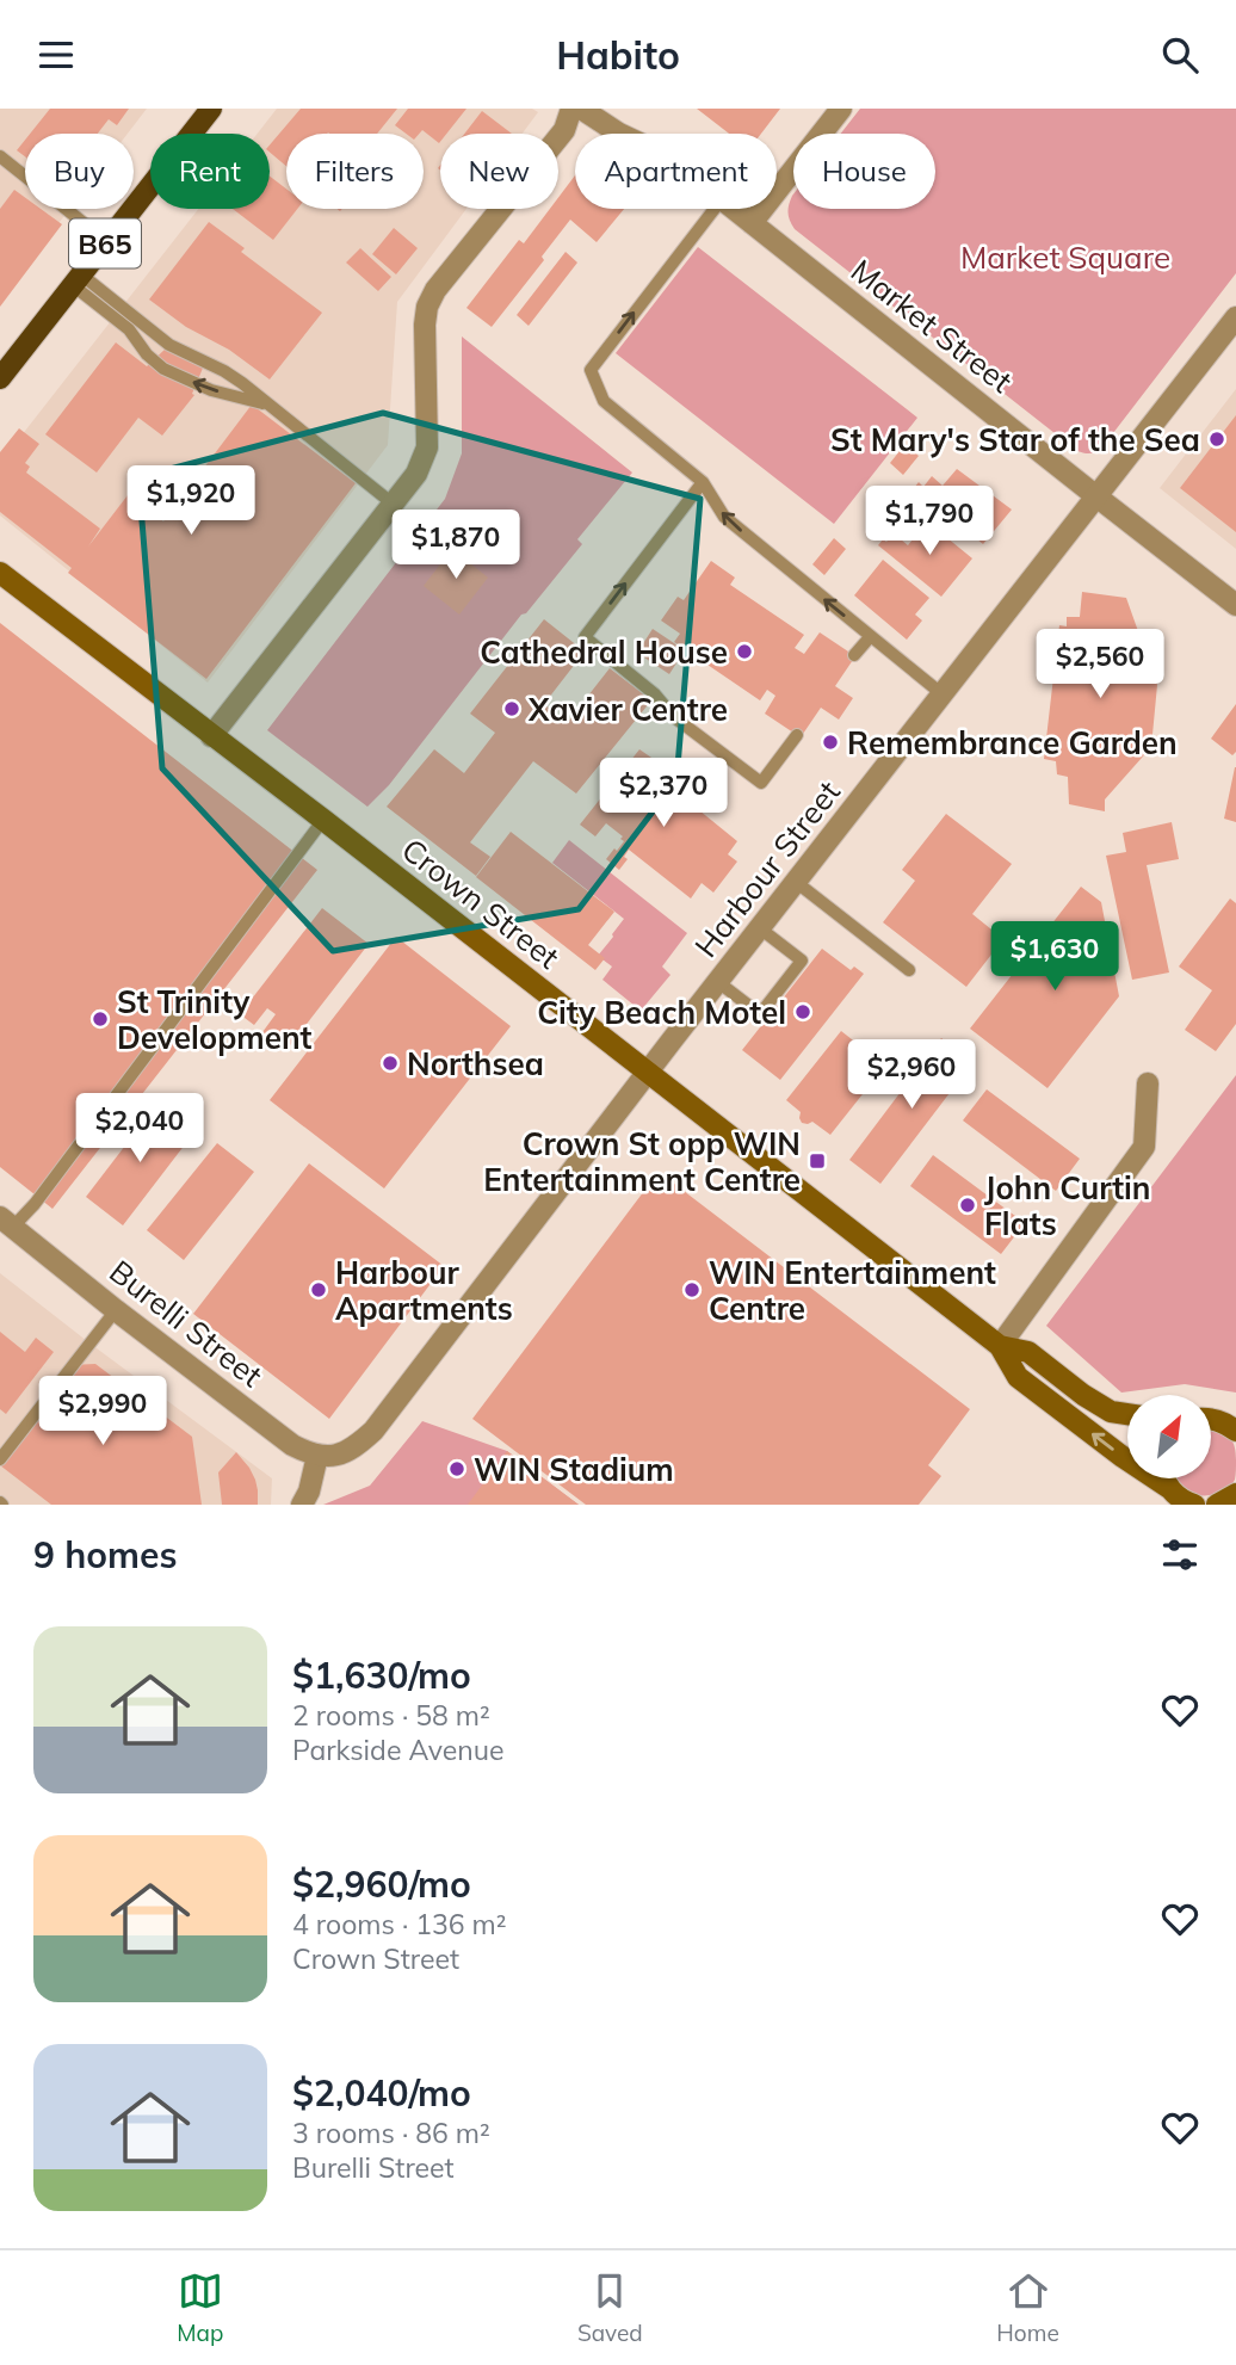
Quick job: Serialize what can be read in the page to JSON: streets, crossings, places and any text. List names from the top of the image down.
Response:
{
  "streets": {
    "main road": ["B65", "Crown Street"],
    "street": ["Market Street", "Harbour Street", "Burelli Street"]
  },
  "crossings": [
    ["Market Street", "Harbour Street"],
    ["Harbour Street", "Crown Street"],
    ["Harbour Street", "Burelli Street"]
  ],
  "parks": ["Market Square"],
  "places": {
    "other": [
      "St Mary's Star of the Sea",
      "Cathedral House",
      "Xavier Centre",
      "Remembrance Garden",
      "City Beach Motel",
      "St Trinity Development",
      "Northsea",
      "John Curtin Flats",
      "Harbour Apartments",
      "WIN Entertainment Centre",
      "WIN Stadium"
    ],
    "transit": ["Crown St opp WIN Entertainment Centre"]
  },
  "north": "top right",
  "page": {
    "header": "Habito",
    "chip": [
      "Buy",
      "Rent",
      "Filters",
      "New",
      "Apartment",
      "House"
    ],
    "price": [
      "$1,920",
      "$1,790",
      "$1,870",
      "$2,560",
      "$2,370",
      "$1,630",
      "$2,960",
      "$2,040",
      "$2,990"
    ],
    "heading": "9 homes",
    "list": [
      {
        "name": "$1,630/mo",
        "note": "2 rooms · 58 m² · Parkside Avenue"
      },
      {
        "name": "$2,960/mo",
        "note": "4 rooms · 136 m² · Crown Street"
      },
      {
        "name": "$2,040/mo",
        "note": "3 rooms · 86 m² · Burelli Street"
      }
    ],
    "tabs": ["Map", "Saved", "Home"]
  }
}
